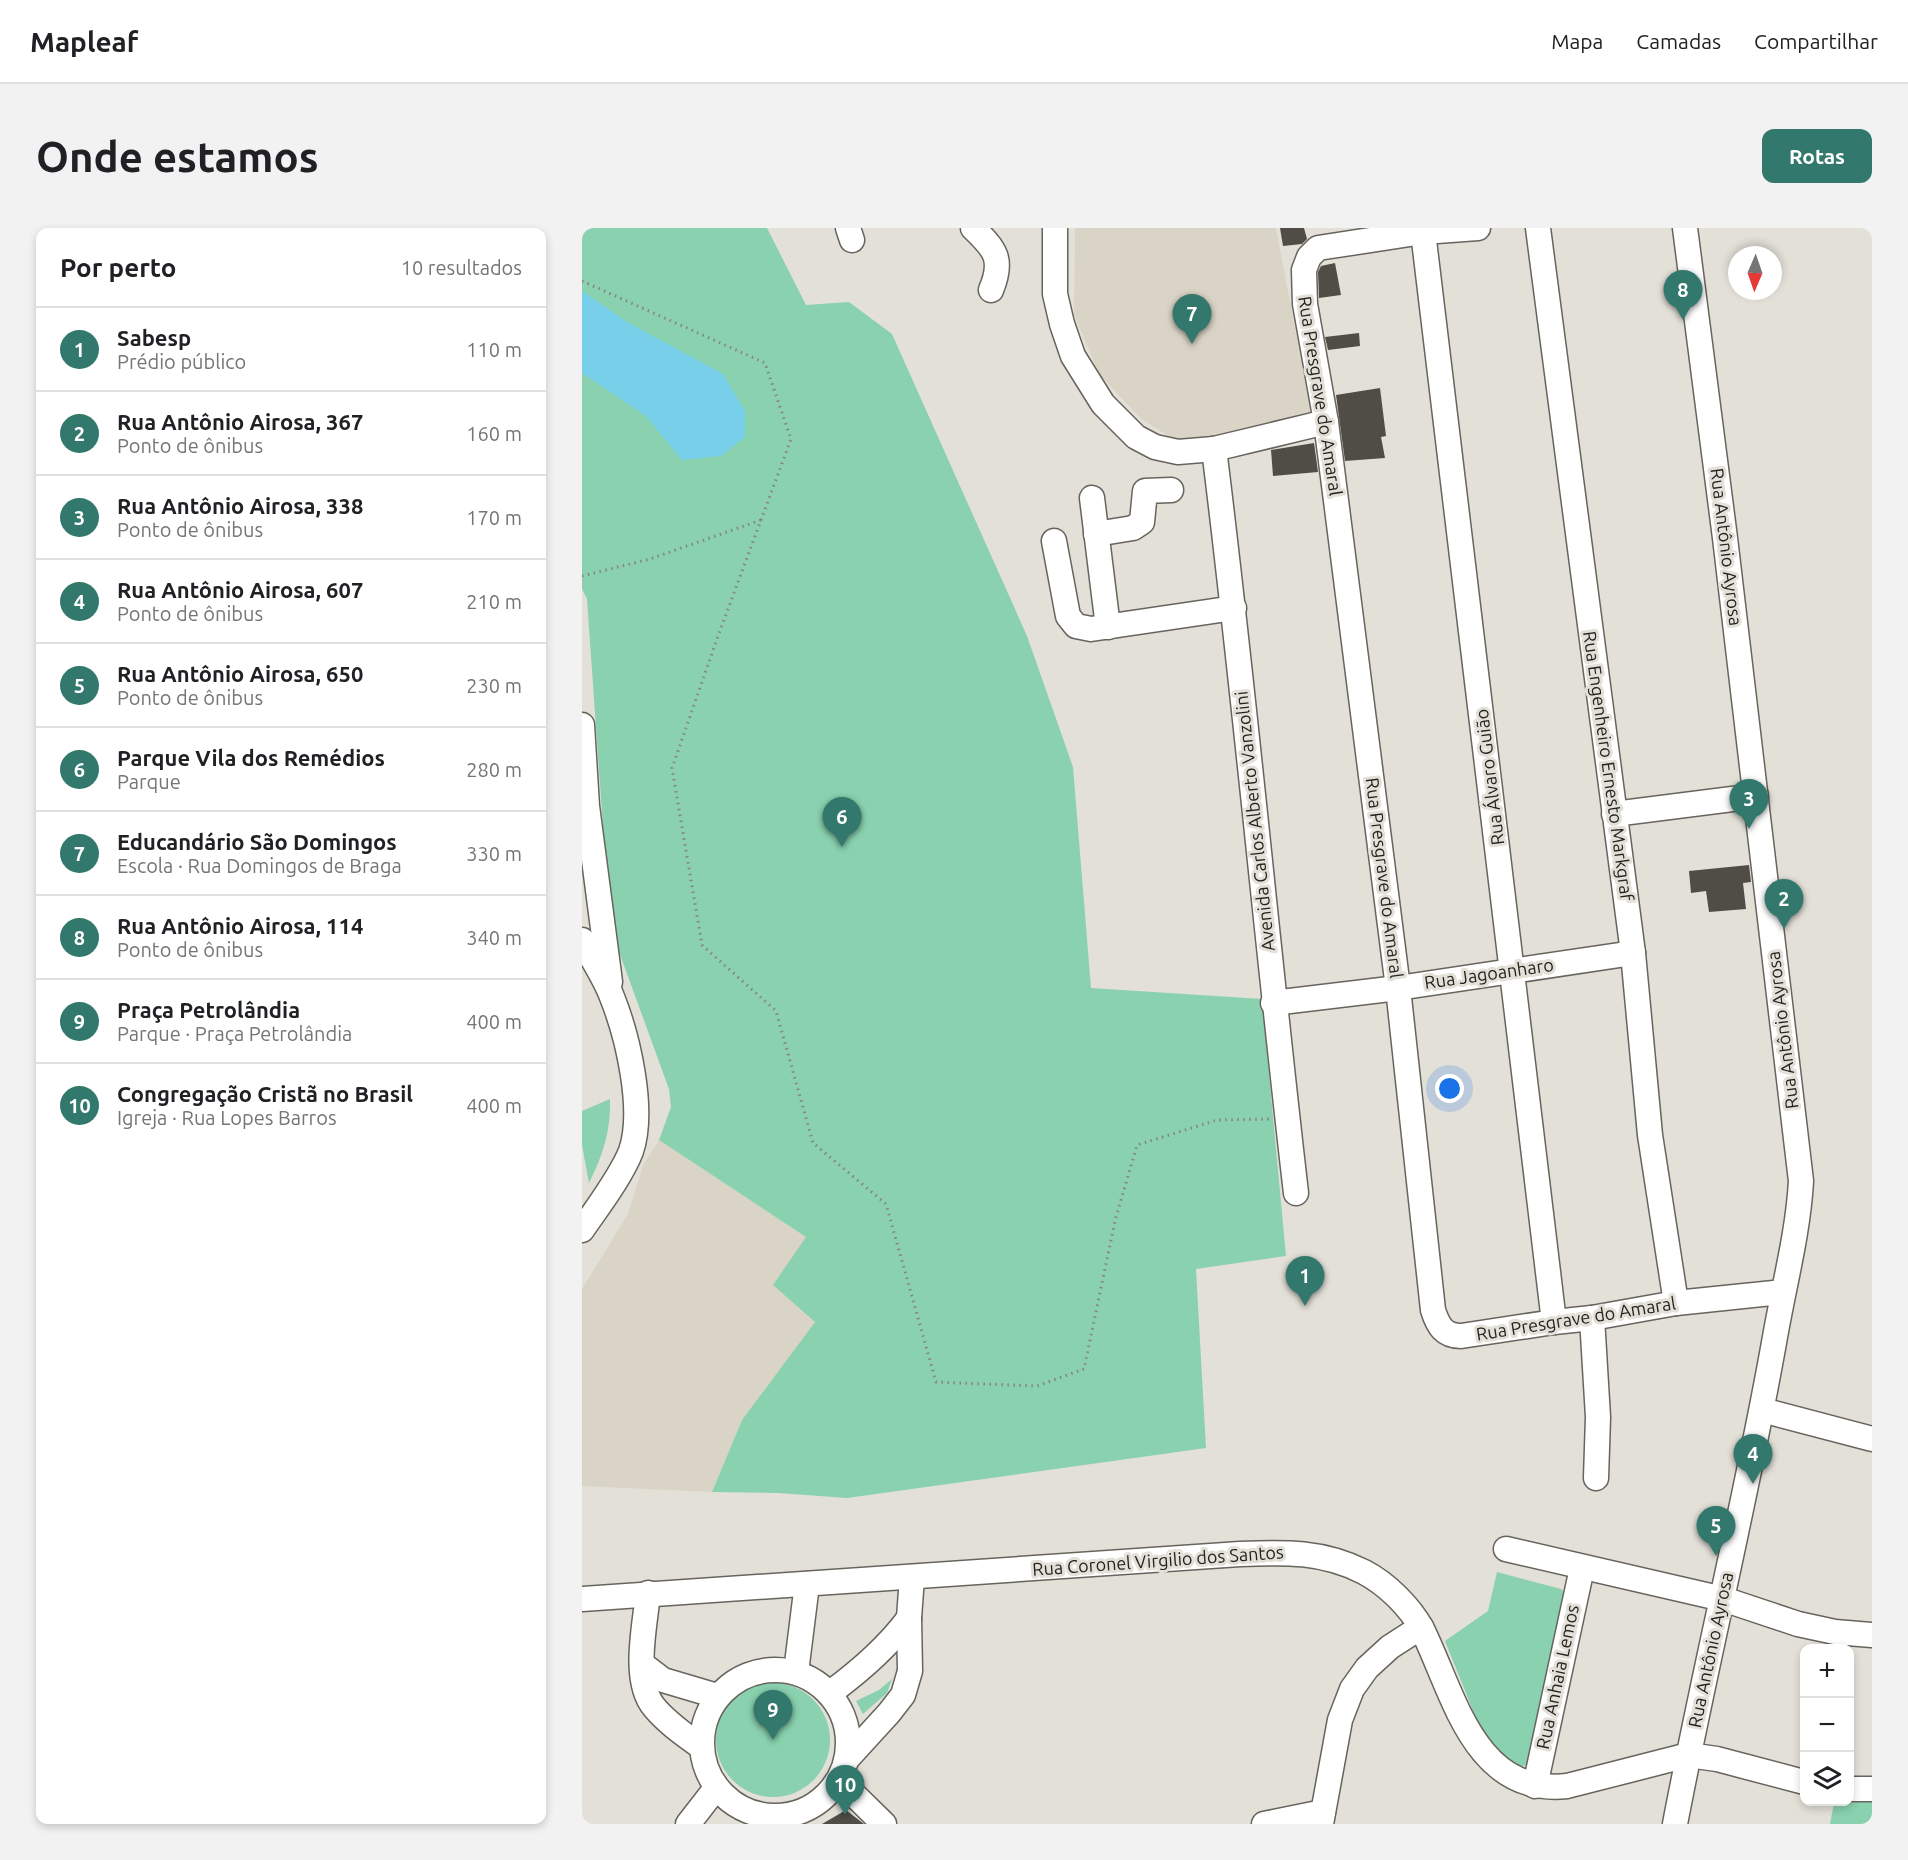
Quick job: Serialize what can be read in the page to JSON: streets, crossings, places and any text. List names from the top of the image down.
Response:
{
  "streets": {
    "street": [
      "Rua Presgrave do Amaral",
      "Rua Antônio Ayrosa",
      "Rua Engenheiro Ernesto Markgraf",
      "Rua Álvaro Guião",
      "Avenida Carlos Alberto Vanzolini",
      "Rua Jagoanharo",
      "Rua Coronel Virgilio dos Santos",
      "Rua Anhaia Lemos"
    ]
  },
  "crossings": [
    ["Rua Presgrave do Amaral", "Rua Antônio Ayrosa"],
    ["Rua Presgrave do Amaral", "Rua Engenheiro Ernesto Markgraf"],
    ["Rua Presgrave do Amaral", "Rua Álvaro Guião"],
    ["Rua Presgrave do Amaral", "Rua Jagoanharo"],
    ["Rua Antônio Ayrosa", "Rua Coronel Virgilio dos Santos"],
    ["Rua Engenheiro Ernesto Markgraf", "Rua Jagoanharo"],
    ["Rua Álvaro Guião", "Rua Jagoanharo"],
    ["Avenida Carlos Alberto Vanzolini", "Rua Jagoanharo"],
    ["Rua Coronel Virgilio dos Santos", "Rua Anhaia Lemos"]
  ],
  "north": "bottom",
  "page": {
    "header": "Mapleaf",
    "nav": ["Mapa", "Camadas", "Compartilhar"],
    "buttons": "Rotas",
    "title": "Onde estamos",
    "heading": ["Por perto", "10 resultados"],
    "pins": [
      "8",
      "7",
      "3",
      "6",
      "2",
      "1",
      "4",
      "5",
      "9",
      "10"
    ],
    "list": [
      {
        "mark": "1",
        "name": "Sabesp",
        "note": "Prédio público",
        "value": "110 m"
      },
      {
        "mark": "2",
        "name": "Rua Antônio Airosa, 367",
        "note": "Ponto de ônibus",
        "value": "160 m"
      },
      {
        "mark": "3",
        "name": "Rua Antônio Airosa, 338",
        "note": "Ponto de ônibus",
        "value": "170 m"
      },
      {
        "mark": "4",
        "name": "Rua Antônio Airosa, 607",
        "note": "Ponto de ônibus",
        "value": "210 m"
      },
      {
        "mark": "5",
        "name": "Rua Antônio Airosa, 650",
        "note": "Ponto de ônibus",
        "value": "230 m"
      },
      {
        "mark": "6",
        "name": "Parque Vila dos Remédios",
        "note": "Parque",
        "value": "280 m"
      },
      {
        "mark": "7",
        "name": "Educandário São Domingos",
        "note": "Escola · Rua Domingos de Braga",
        "value": "330 m"
      },
      {
        "mark": "8",
        "name": "Rua Antônio Airosa, 114",
        "note": "Ponto de ônibus",
        "value": "340 m"
      },
      {
        "mark": "9",
        "name": "Praça Petrolândia",
        "note": "Parque · Praça Petrolândia",
        "value": "400 m"
      },
      {
        "mark": "10",
        "name": "Congregação Cristã no Brasil",
        "note": "Igreja · Rua Lopes Barros",
        "value": "400 m"
      }
    ],
    "map_buttons": ["+", "−"]
  }
}
